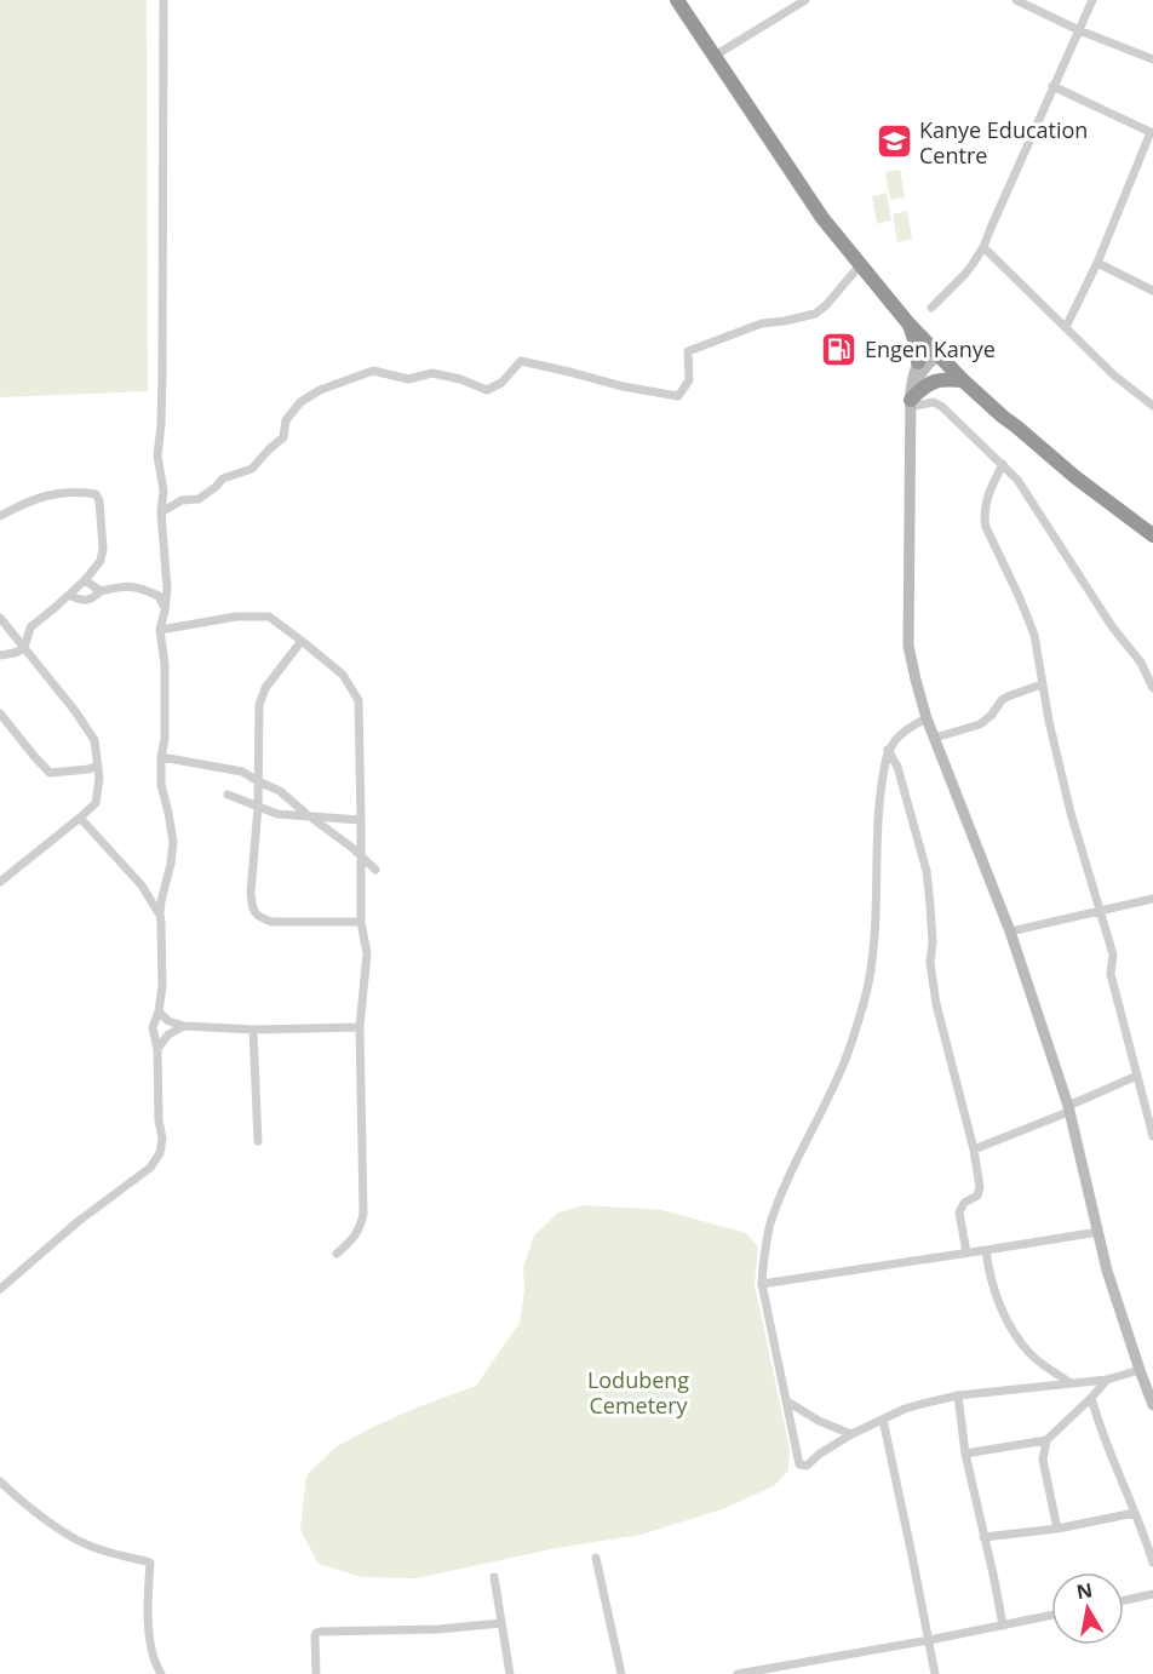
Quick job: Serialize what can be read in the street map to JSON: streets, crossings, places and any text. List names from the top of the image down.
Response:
{
  "parks": ["Lodubeng Cemetery"],
  "places": {
    "school or university": ["Kanye Education Centre"],
    "fuel station": ["Engen Kanye"]
  },
  "north": "top"
}
